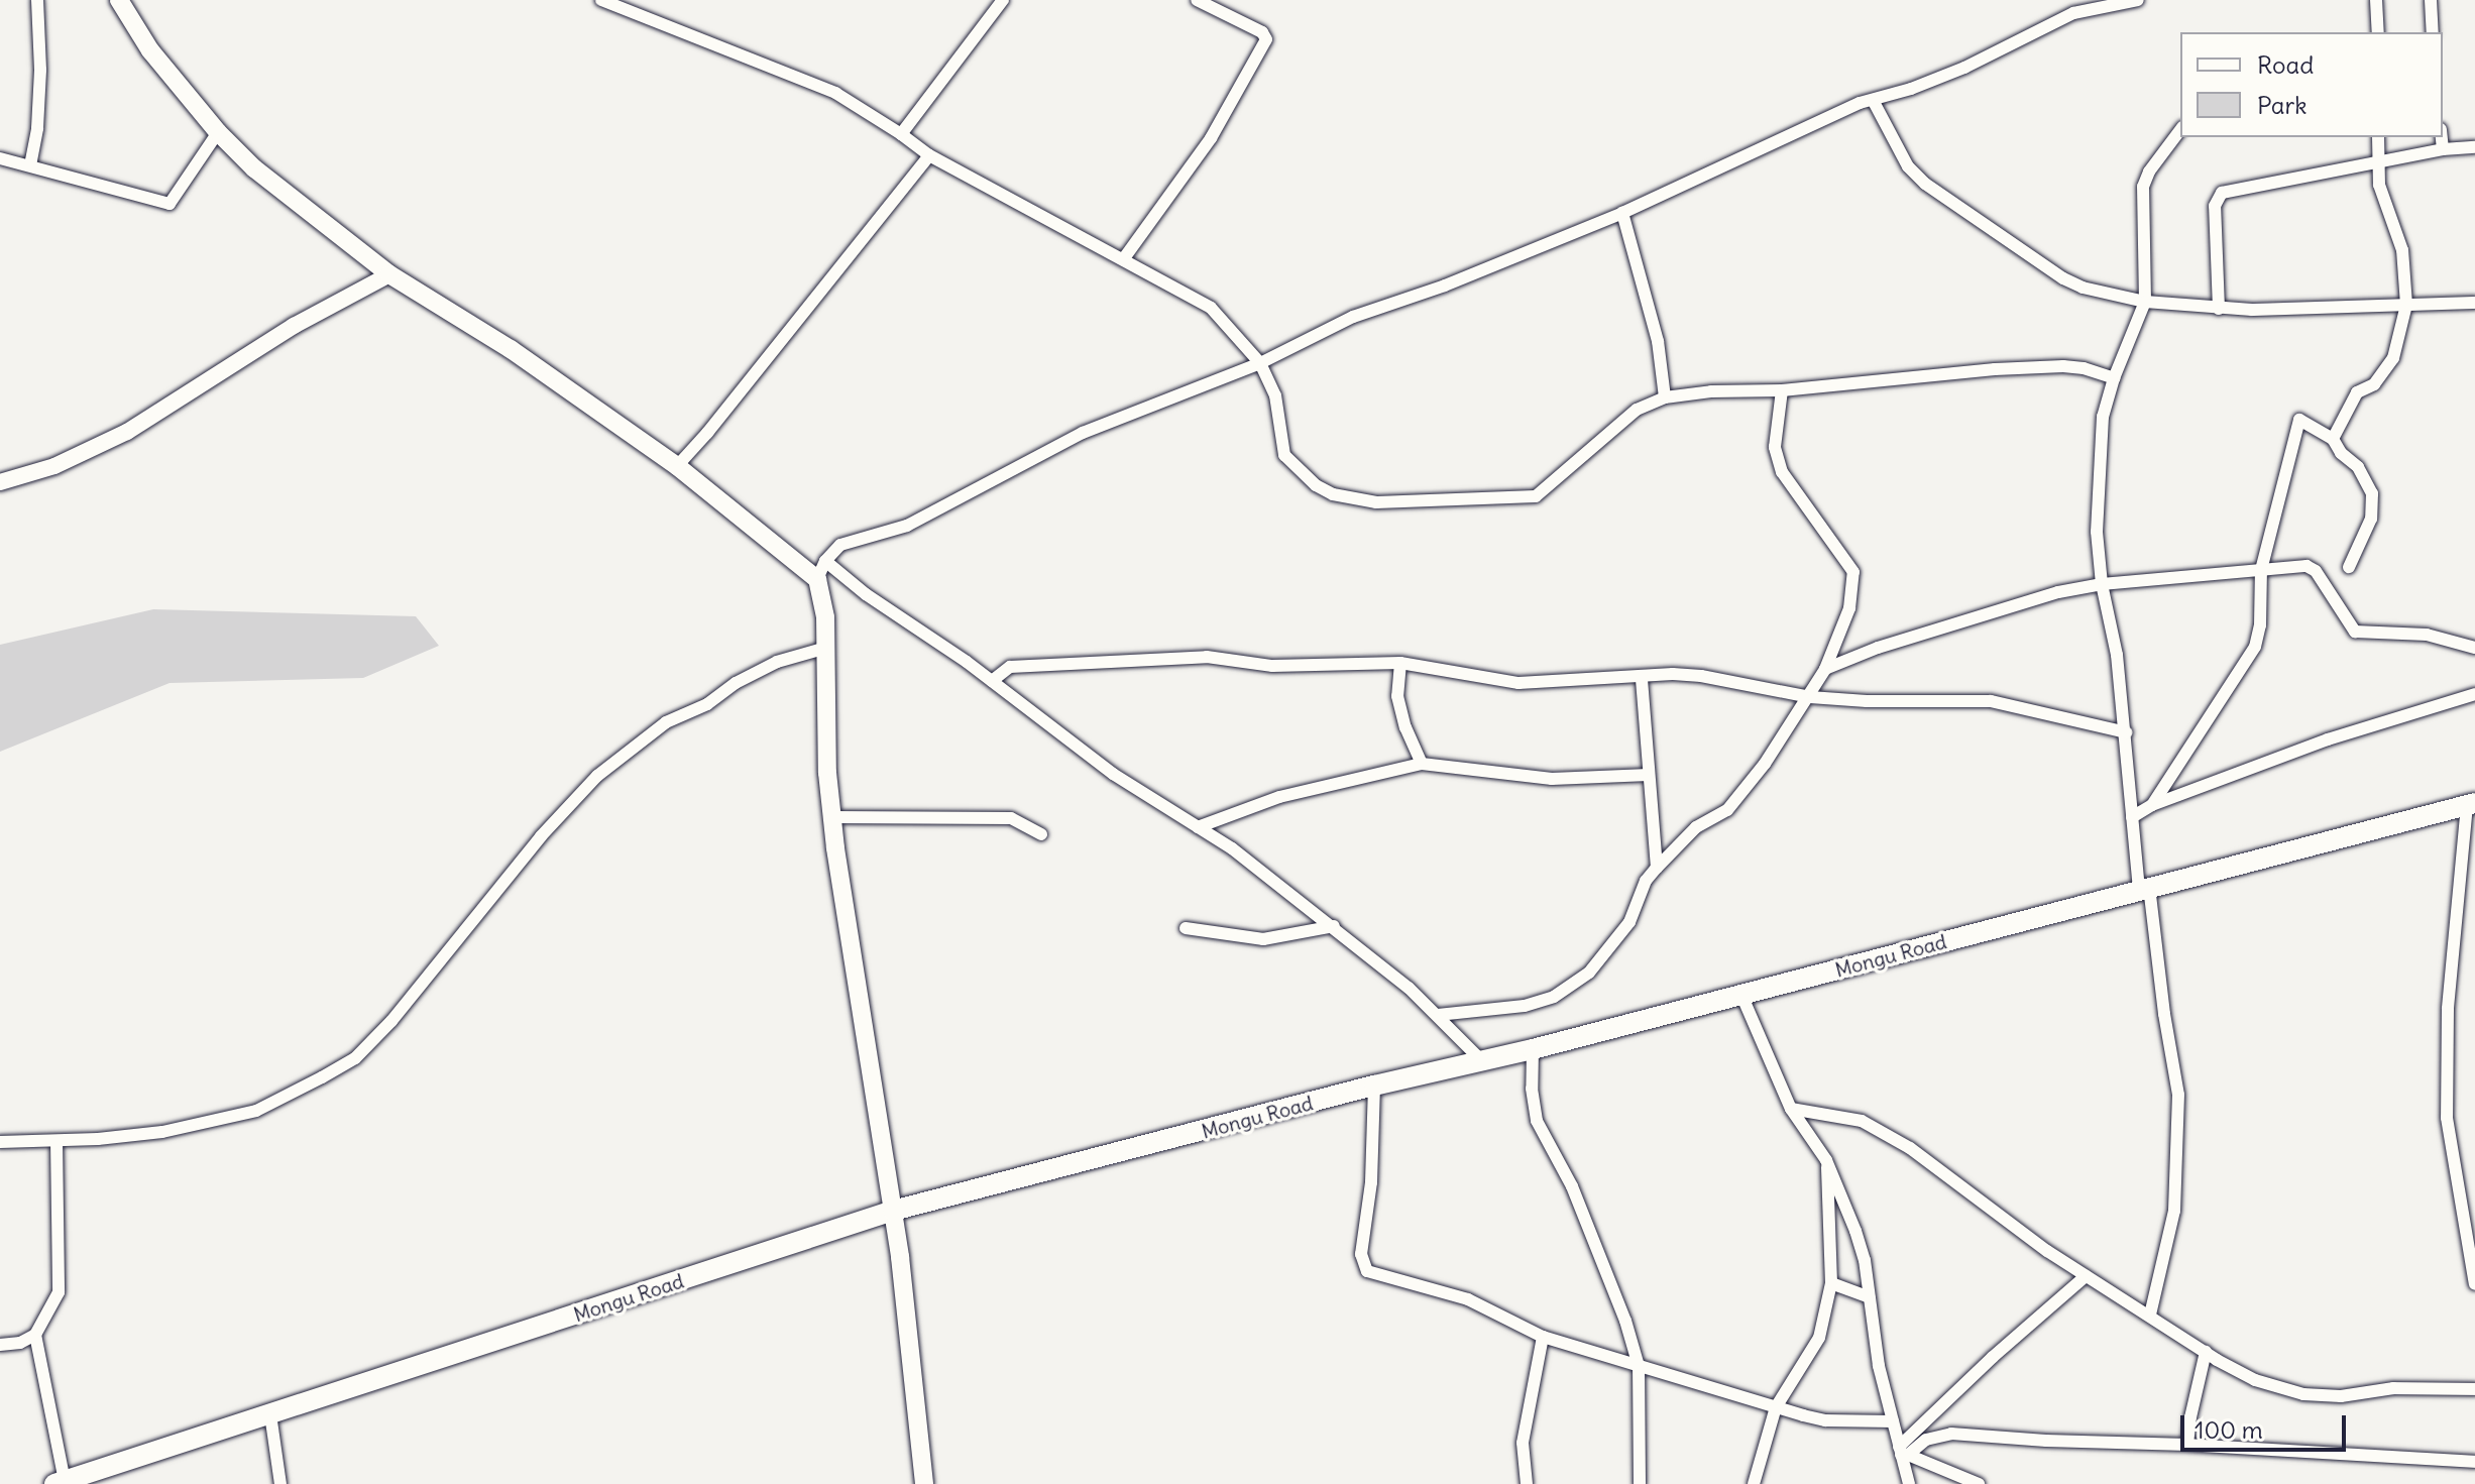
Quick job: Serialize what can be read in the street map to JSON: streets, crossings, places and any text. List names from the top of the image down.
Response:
{
  "streets": {
    "main road": ["Mongu Road"]
  },
  "legend": ["Road", "Park"],
  "scale_bar": "100 m"
}
